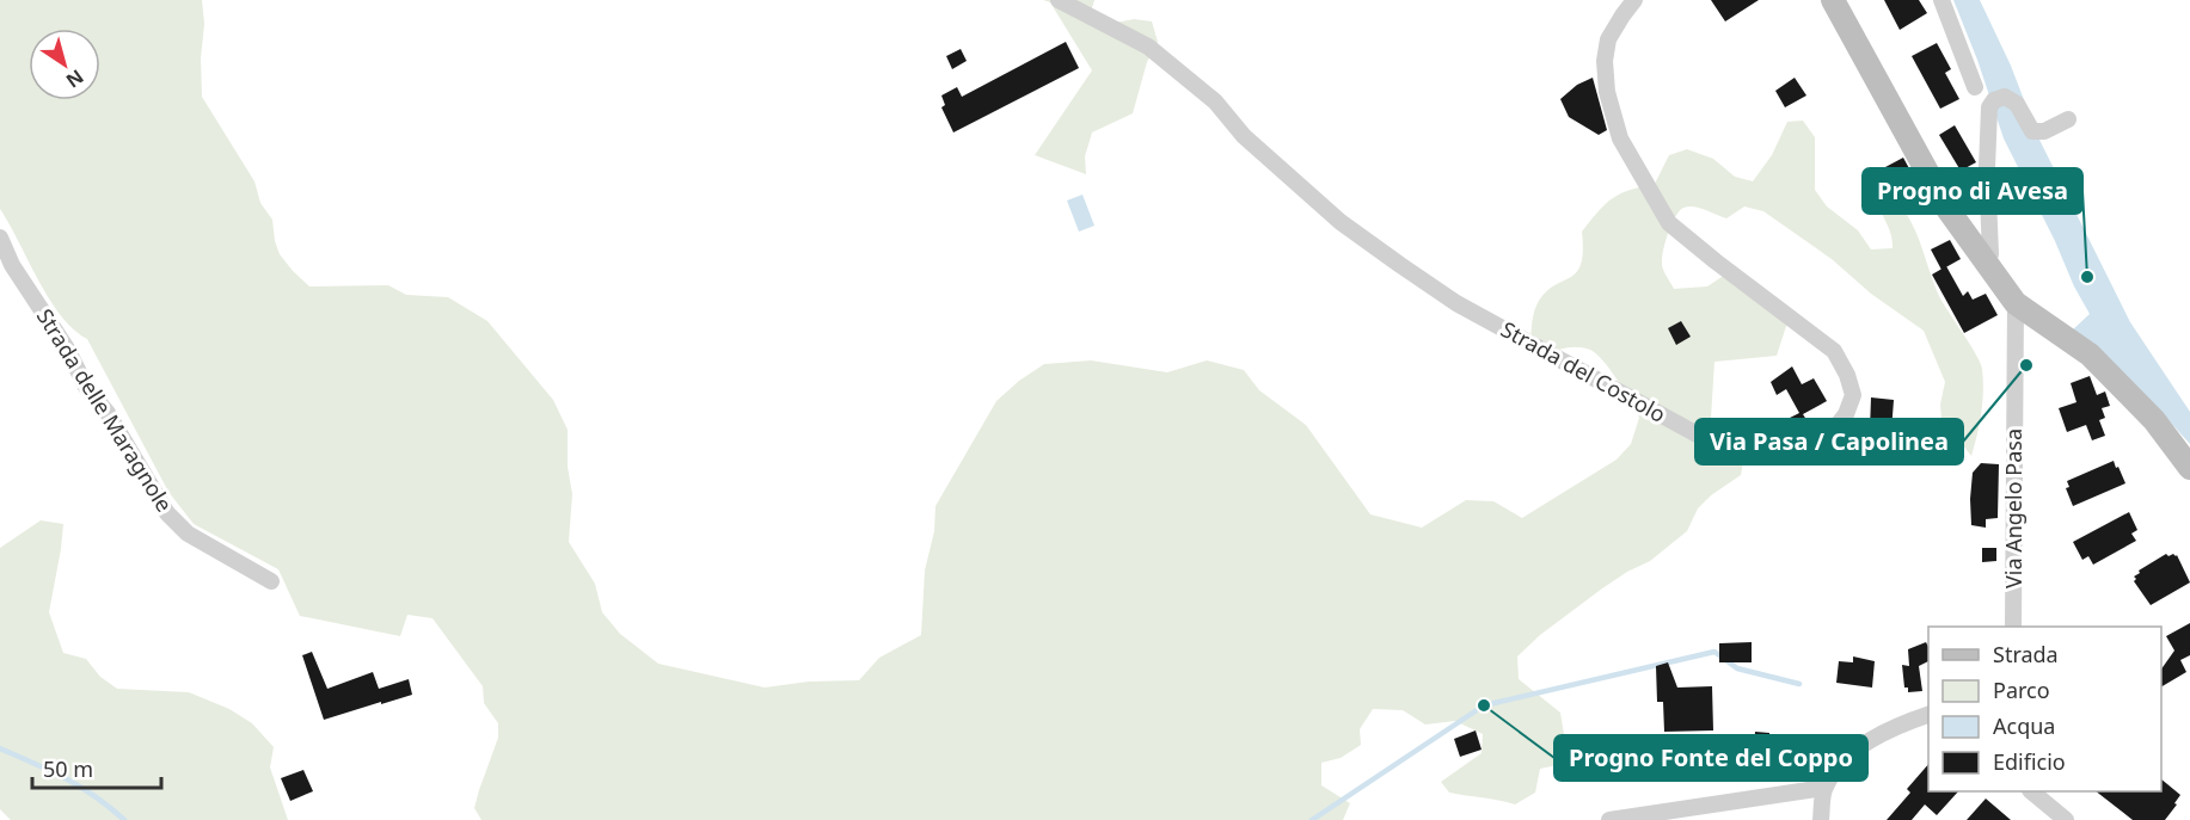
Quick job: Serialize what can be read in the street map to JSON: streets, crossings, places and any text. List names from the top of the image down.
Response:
{
  "streets": {
    "street": ["Strada del Costolo", "Strada delle Maragnole", "Via Angelo Pasa"]
  },
  "places": ["Progno di Avesa", "Via Pasa / Capolinea", "Progno Fonte del Coppo"],
  "legend": [
    "Strada",
    "Parco",
    "Acqua",
    "Edificio"
  ],
  "scale_bar": "50 m",
  "north": "bottom right"
}
